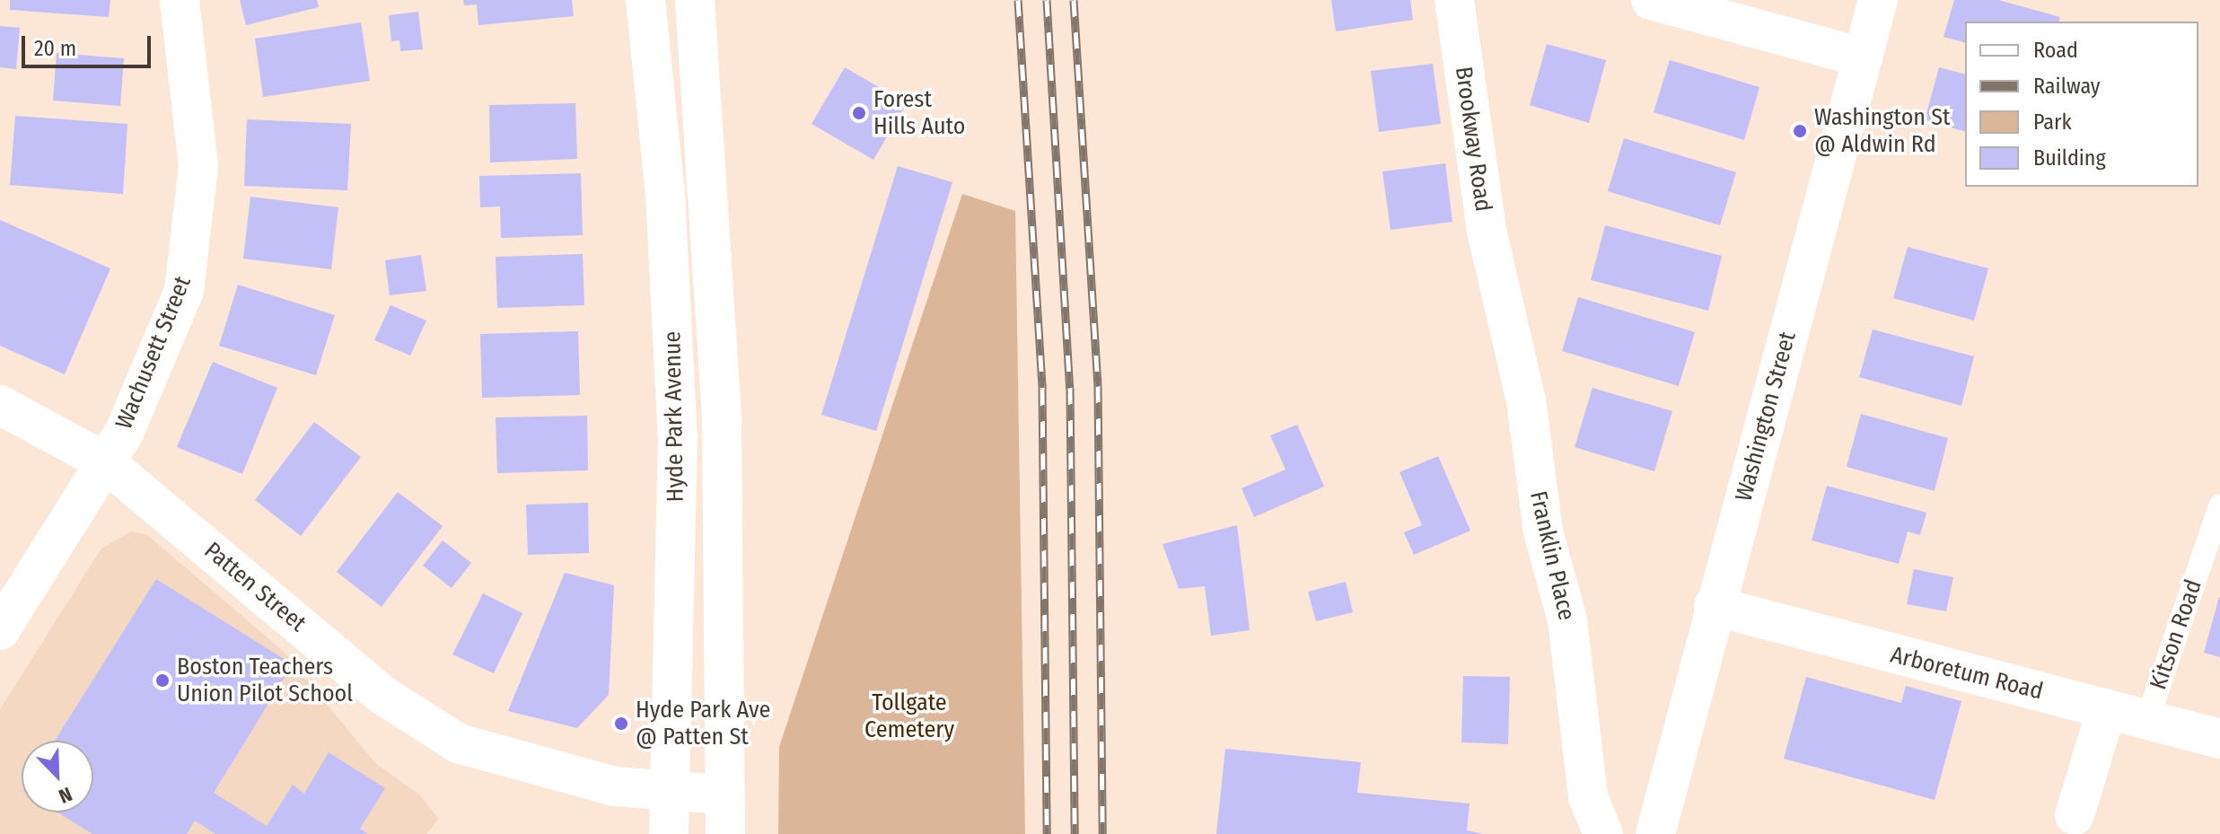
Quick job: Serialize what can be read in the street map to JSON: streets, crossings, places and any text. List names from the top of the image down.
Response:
{
  "streets": {
    "street": [
      "Brookway Road",
      "Wachusett Street",
      "Hyde Park Avenue",
      "Washington Street",
      "Franklin Place",
      "Patten Street",
      "Arboretum Road"
    ],
    "lane": ["Kitson Road"]
  },
  "crossings": [
    ["Brookway Road", "Franklin Place"],
    ["Wachusett Street", "Patten Street"],
    ["Hyde Park Avenue", "Patten Street"],
    ["Washington Street", "Arboretum Road"],
    ["Kitson Road", "Arboretum Road"]
  ],
  "parks": ["Tollgate Cemetery"],
  "places": [
    "Forest Hills Auto",
    "Washington St @ Aldwin Rd",
    "Boston Teachers Union Pilot School",
    "Hyde Park Ave @ Patten St"
  ],
  "legend": [
    "Road",
    "Railway",
    "Park",
    "Building"
  ],
  "scale_bar": "20 m",
  "north": "bottom right"
}
